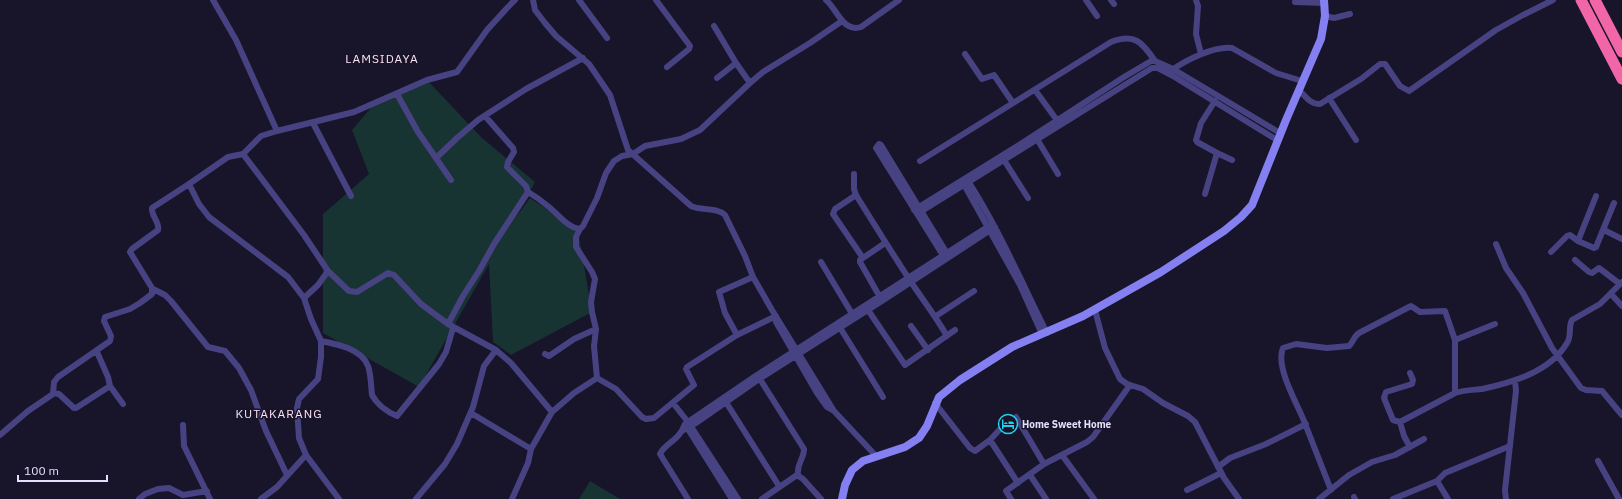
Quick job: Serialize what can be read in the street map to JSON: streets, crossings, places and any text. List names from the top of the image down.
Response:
{
  "districts": ["LAMSIDAYA", "KUTAKARANG"],
  "places": {
    "hotel": ["Home Sweet Home"]
  },
  "scale_bar": "100 m"
}
